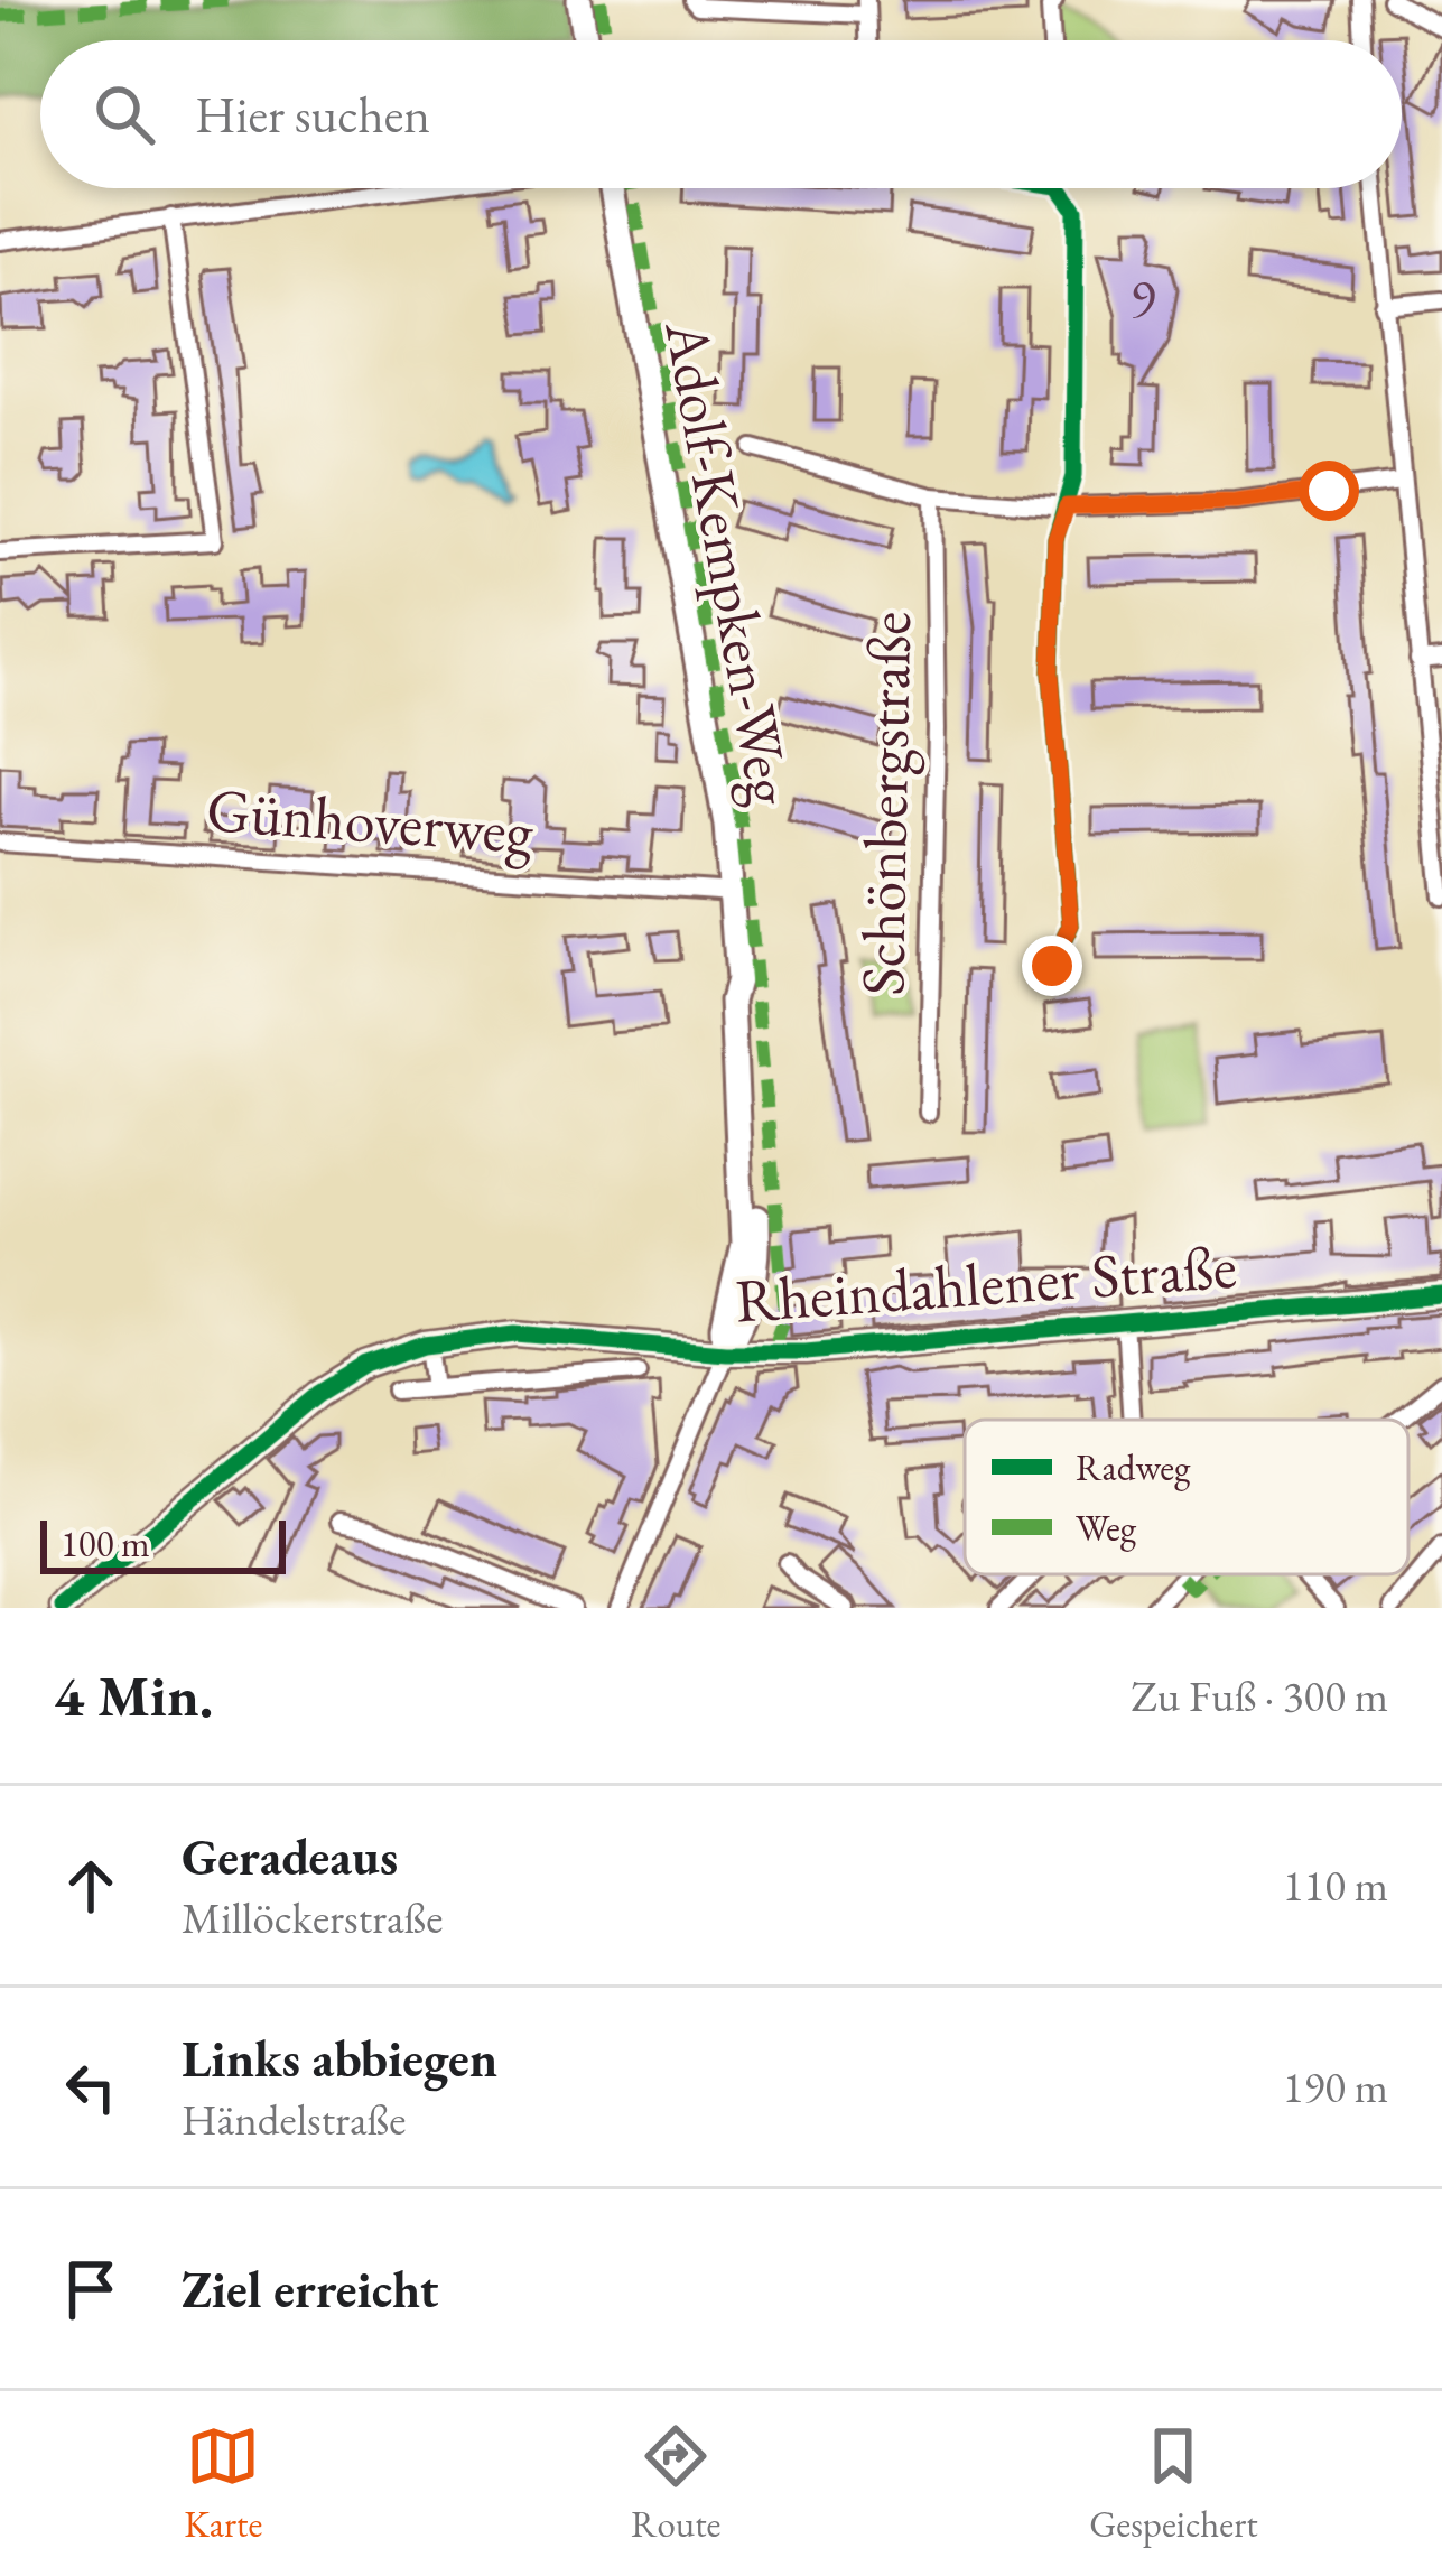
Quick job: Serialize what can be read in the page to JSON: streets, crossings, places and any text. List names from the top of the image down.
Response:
{
  "streets": {
    "main road": ["Adolf-Kempken-Weg", "Rheindahlener Straße"],
    "street": ["Schönbergstraße", "Günhoverweg"]
  },
  "crossings": [
    ["Adolf-Kempken-Weg", "Günhoverweg"],
    ["Adolf-Kempken-Weg", "Rheindahlener Straße"]
  ],
  "house_numbers": ["9"],
  "legend": ["Radweg", "Weg"],
  "scale_bar": "100 m",
  "page": {
    "search": "Hier suchen",
    "scale": "100 m",
    "heading": ["4 Min.", "Zu Fuß · 300 m"],
    "list": [
      ["Geradeaus", "Millöckerstraße", "110 m"],
      ["Links abbiegen", "Händelstraße", "190 m"],
      "Ziel erreicht"
    ],
    "nav": ["Karte", "Route", "Gespeichert"]
  }
}
